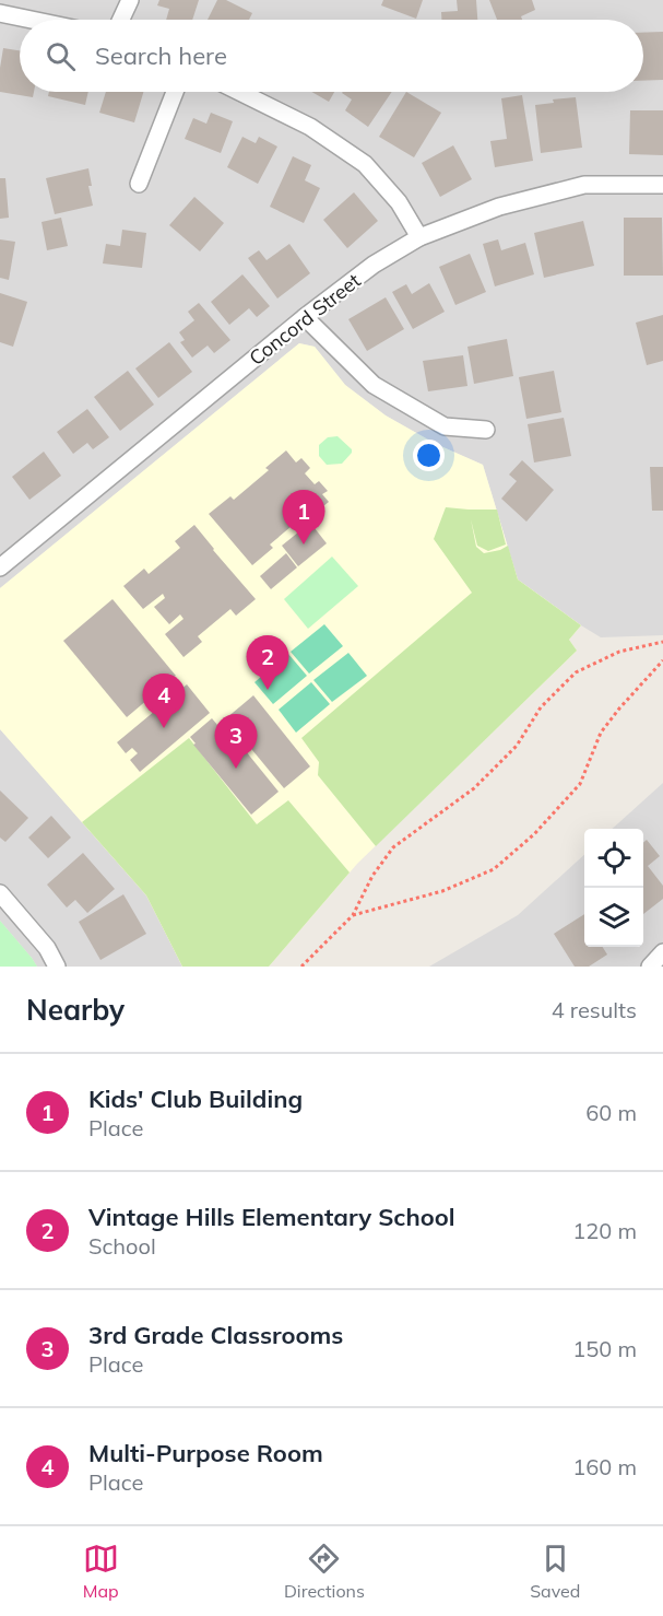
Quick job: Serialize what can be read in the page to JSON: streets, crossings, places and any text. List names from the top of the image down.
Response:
{
  "streets": {
    "street": ["Concord Street"]
  },
  "page": {
    "search": "Search here",
    "pins": [
      "1",
      "2",
      "4",
      "3"
    ],
    "heading": ["Nearby", "4 results"],
    "list": [
      {
        "mark": "1",
        "name": "Kids' Club Building",
        "note": "Place",
        "value": "60 m"
      },
      {
        "mark": "2",
        "name": "Vintage Hills Elementary School",
        "note": "School",
        "value": "120 m"
      },
      {
        "mark": "3",
        "name": "3rd Grade Classrooms",
        "note": "Place",
        "value": "150 m"
      },
      {
        "mark": "4",
        "name": "Multi-Purpose Room",
        "note": "Place",
        "value": "160 m"
      }
    ],
    "nav": ["Map", "Directions", "Saved"]
  }
}
